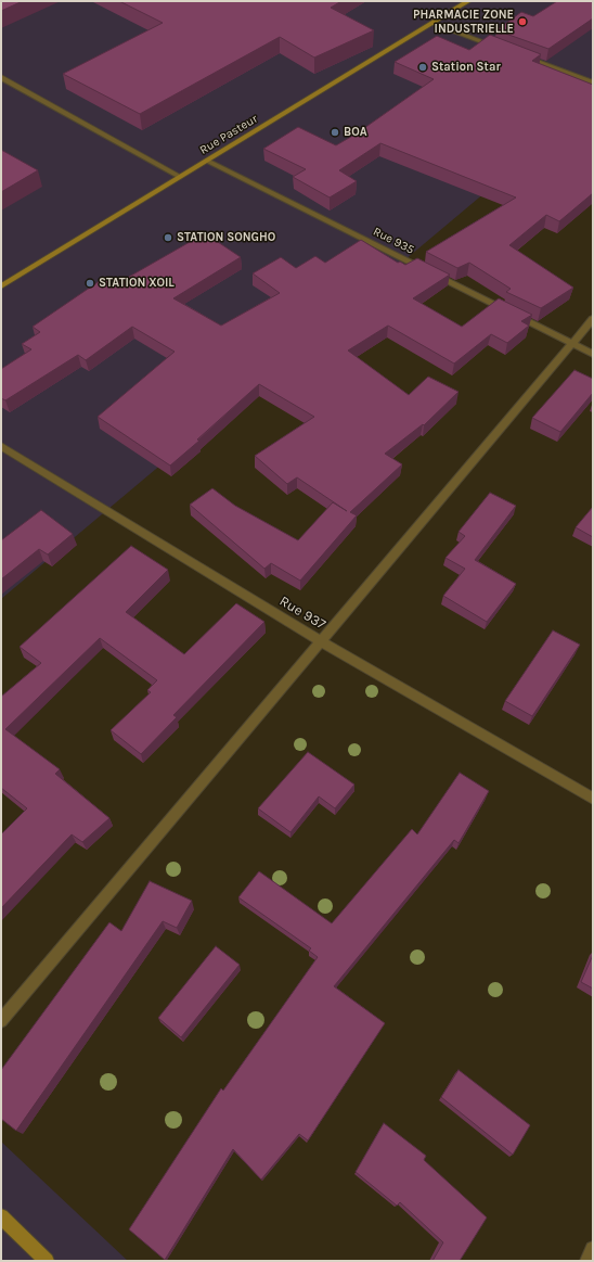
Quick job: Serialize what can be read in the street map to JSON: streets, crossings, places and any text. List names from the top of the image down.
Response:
{
  "streets": {
    "main road": ["Rue Pasteur"],
    "street": ["Rue 935", "Rue 937"]
  },
  "crossings": [
    ["Rue Pasteur", "Rue 935"]
  ],
  "places": [
    "PHARMACIE ZONE INDUSTRIELLE",
    "Station Star",
    "BOA",
    "STATION SONGHO",
    "STATION XOIL"
  ]
}
